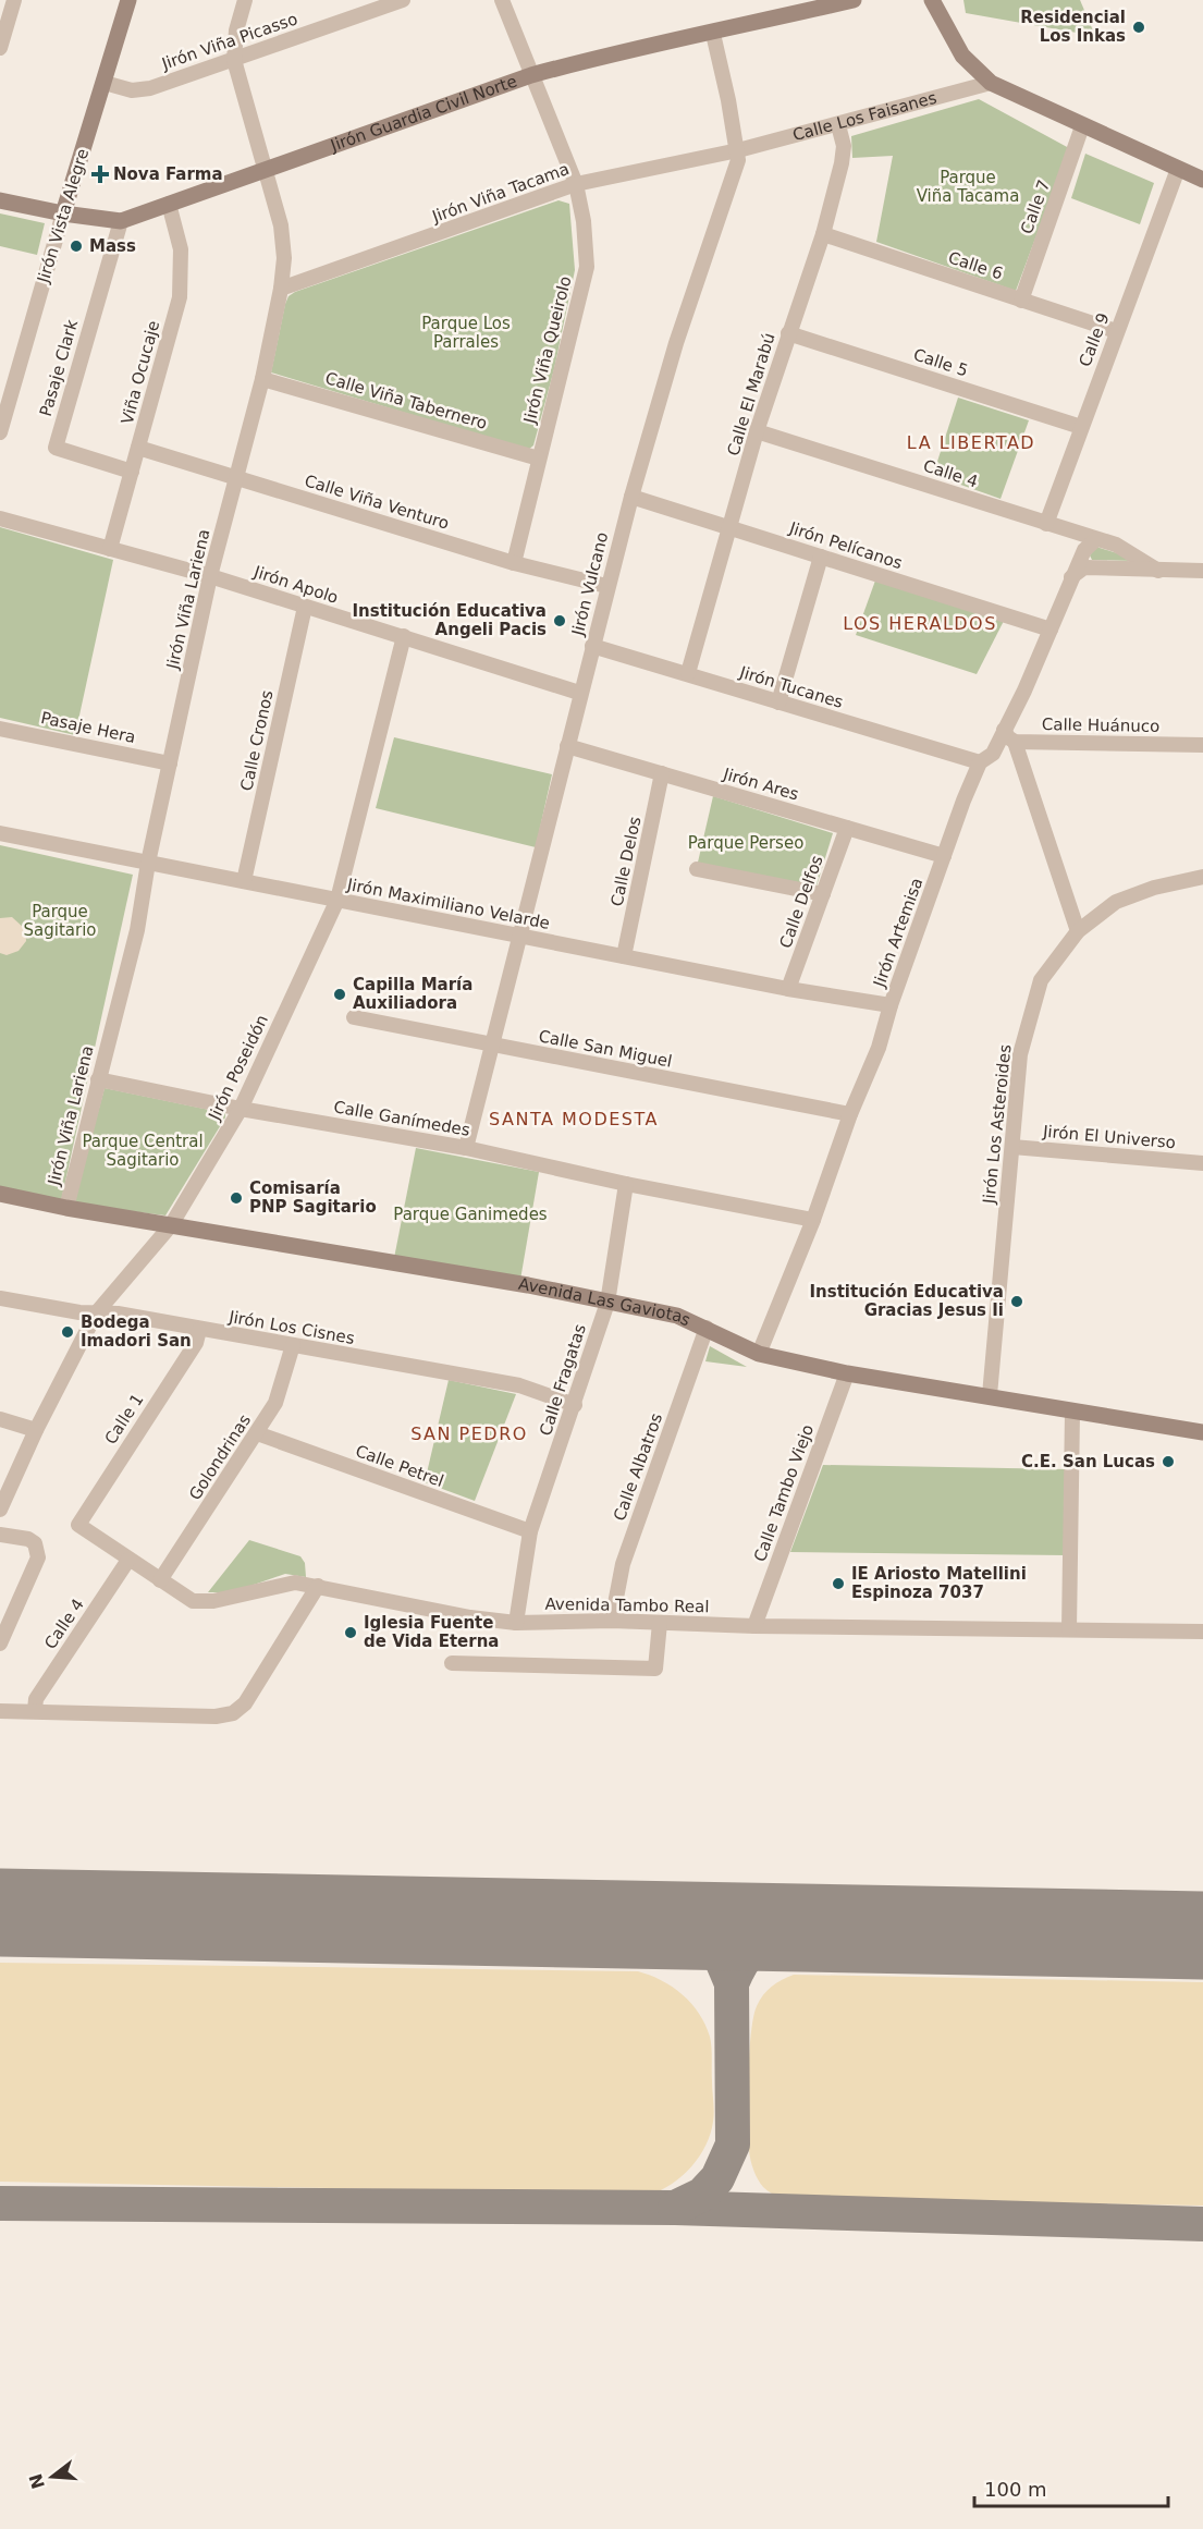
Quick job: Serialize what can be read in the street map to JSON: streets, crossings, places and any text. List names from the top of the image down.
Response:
{
  "streets": {
    "street": [
      "Jirón Viña Picasso",
      "Jirón Guardia Civil Norte",
      "Calle Los Faisanes",
      "Jirón Viña Tacama",
      "Calle 7",
      "Jirón Vista Alegre",
      "Calle 6",
      "Calle 9",
      "Jirón Viña Queirolo",
      "Calle 5",
      "Pasaje Clark",
      "Viña Ocucaje",
      "Calle El Marabú",
      "Calle Viña Tabernero",
      "Calle 4",
      "Calle Viña Venturo",
      "Jirón Pelícanos",
      "Jirón Vulcano",
      "Jirón Apolo",
      "Jirón Viña Lariena",
      "Jirón Tucanes",
      "Calle Huánuco",
      "Pasaje Hera",
      "Calle Cronos",
      "Jirón Ares",
      "Calle Delos",
      "Calle Delfos",
      "Jirón Maximiliano Velarde",
      "Jirón Artemisa",
      "Calle San Miguel",
      "Jirón Poseidón",
      "Calle Ganímedes",
      "Jirón Los Asteroides",
      "Jirón El Universo",
      "Avenida Las Gaviotas",
      "Jirón Los Cisnes",
      "Calle Fragatas",
      "Calle 1",
      "Golondrinas",
      "Calle Petrel",
      "Calle Albatros",
      "Calle Tambo Viejo",
      "Avenida Tambo Real"
    ]
  },
  "crossings": [
    ["Jirón Viña Picasso", "Jirón Vista Alegre"],
    ["Jirón Viña Picasso", "Jirón Viña Lariena"],
    ["Jirón Guardia Civil Norte", "Jirón Vista Alegre"],
    ["Jirón Guardia Civil Norte", "Jirón Viña Queirolo"],
    ["Jirón Guardia Civil Norte", "Pasaje Clark"],
    ["Jirón Guardia Civil Norte", "Viña Ocucaje"],
    ["Jirón Guardia Civil Norte", "Jirón Vulcano"],
    ["Jirón Guardia Civil Norte", "Jirón Viña Lariena"],
    ["Calle Los Faisanes", "Jirón Viña Tacama"],
    ["Calle Los Faisanes", "Calle El Marabú"],
    ["Calle Los Faisanes", "Jirón Vulcano"],
    ["Jirón Viña Tacama", "Jirón Viña Queirolo"],
    ["Jirón Viña Tacama", "Jirón Vulcano"],
    ["Jirón Viña Tacama", "Jirón Viña Lariena"],
    ["Calle 7", "Calle 6"],
    ["Calle 6", "Calle 9"],
    ["Calle 6", "Calle El Marabú"],
    ["Calle 9", "Calle 5"],
    ["Calle 9", "Calle 4"],
    ["Jirón Viña Queirolo", "Calle Viña Tabernero"],
    ["Jirón Viña Queirolo", "Calle Viña Venturo"],
    ["Calle 5", "Calle El Marabú"],
    ["Pasaje Clark", "Viña Ocucaje"],
    ["Viña Ocucaje", "Calle Viña Venturo"],
    ["Viña Ocucaje", "Jirón Apolo"],
    ["Calle El Marabú", "Calle 4"],
    ["Calle El Marabú", "Jirón Pelícanos"],
    ["Calle El Marabú", "Jirón Tucanes"],
    ["Calle Viña Tabernero", "Jirón Viña Lariena"],
    ["Calle 4", "Jirón Artemisa"],
    ["Calle 4", "Avenida Tambo Real"],
    ["Calle Viña Venturo", "Jirón Vulcano"],
    ["Calle Viña Venturo", "Jirón Viña Lariena"],
    ["Jirón Pelícanos", "Jirón Vulcano"],
    ["Jirón Pelícanos", "Jirón Artemisa"],
    ["Jirón Vulcano", "Jirón Apolo"],
    ["Jirón Vulcano", "Jirón Tucanes"],
    ["Jirón Vulcano", "Jirón Ares"],
    ["Jirón Vulcano", "Jirón Maximiliano Velarde"],
    ["Jirón Vulcano", "Calle San Miguel"],
    ["Jirón Vulcano", "Calle Ganímedes"],
    ["Jirón Apolo", "Jirón Viña Lariena"],
    ["Jirón Apolo", "Calle Cronos"],
    ["Jirón Apolo", "Jirón Poseidón"],
    ["Jirón Viña Lariena", "Pasaje Hera"],
    ["Jirón Viña Lariena", "Jirón Maximiliano Velarde"],
    ["Jirón Viña Lariena", "Calle Ganímedes"],
    ["Jirón Viña Lariena", "Avenida Las Gaviotas"],
    ["Jirón Tucanes", "Jirón Artemisa"],
    ["Calle Huánuco", "Jirón Artemisa"],
    ["Calle Cronos", "Jirón Maximiliano Velarde"],
    ["Jirón Ares", "Calle Delos"],
    ["Jirón Ares", "Calle Delfos"],
    ["Jirón Ares", "Jirón Artemisa"],
    ["Calle Delos", "Jirón Maximiliano Velarde"],
    ["Calle Delfos", "Jirón Maximiliano Velarde"],
    ["Jirón Maximiliano Velarde", "Jirón Artemisa"],
    ["Jirón Maximiliano Velarde", "Jirón Poseidón"],
    ["Jirón Artemisa", "Calle San Miguel"],
    ["Jirón Artemisa", "Calle Ganímedes"],
    ["Jirón Artemisa", "Avenida Las Gaviotas"],
    ["Jirón Poseidón", "Calle Ganímedes"],
    ["Jirón Poseidón", "Avenida Las Gaviotas"],
    ["Jirón Poseidón", "Jirón Los Cisnes"],
    ["Calle Ganímedes", "Calle Fragatas"],
    ["Jirón Los Asteroides", "Jirón El Universo"],
    ["Jirón Los Asteroides", "Avenida Las Gaviotas"],
    ["Avenida Las Gaviotas", "Calle Fragatas"],
    ["Avenida Las Gaviotas", "Calle Albatros"],
    ["Avenida Las Gaviotas", "Calle Tambo Viejo"],
    ["Jirón Los Cisnes", "Calle Fragatas"],
    ["Jirón Los Cisnes", "Calle 1"],
    ["Jirón Los Cisnes", "Golondrinas"],
    ["Calle Fragatas", "Calle Petrel"],
    ["Calle Fragatas", "Avenida Tambo Real"],
    ["Calle 1", "Avenida Tambo Real"],
    ["Golondrinas", "Calle Petrel"],
    ["Golondrinas", "Avenida Tambo Real"],
    ["Calle Albatros", "Avenida Tambo Real"],
    ["Calle Tambo Viejo", "Avenida Tambo Real"]
  ],
  "districts": [
    "LA LIBERTAD",
    "LOS HERALDOS",
    "SANTA MODESTA",
    "SAN PEDRO"
  ],
  "parks": [
    "Parque Viña Tacama",
    "Parque Los Parrales",
    "Parque Perseo",
    "Parque Sagitario",
    "Parque Central Sagitario",
    "Parque Ganimedes"
  ],
  "places": {
    "other": [
      "Residencial Los Inkas",
      "Mass",
      "Institución Educativa Angeli Pacis",
      "Capilla María Auxiliadora",
      "Comisaría PNP Sagitario",
      "Institución Educativa Gracias Jesus Ii",
      "Bodega Imadori San",
      "C.E. San Lucas",
      "IE Ariosto Matellini Espinoza 7037",
      "Iglesia Fuente de Vida Eterna"
    ],
    "health": ["Nova Farma"]
  },
  "scale_bar": "100 m",
  "north": "left"
}
